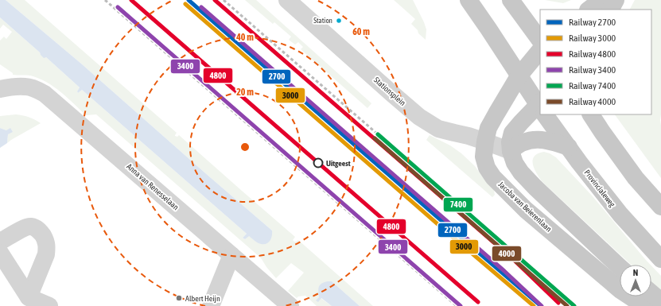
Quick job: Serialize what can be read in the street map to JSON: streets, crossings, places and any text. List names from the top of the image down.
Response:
{
  "streets": {
    "main road": ["Provincialeweg", "Jacoba van Beierenlaan"],
    "street": ["Stationsplein", "Anna van Renesselaan"]
  },
  "crossings": [
    ["Stationsplein", "Jacoba van Beierenlaan"],
    ["Provincialeweg", "Jacoba van Beierenlaan"]
  ],
  "places": ["Station", "Uitgeest", "Albert Heijn"],
  "lines": [
    "rail line 2700",
    "rail line 4800",
    "rail line 3000",
    "rail line 3400",
    "rail line 7400",
    "rail line 4000"
  ],
  "legend": [
    "Railway 2700",
    "Railway 3000",
    "Railway 4800",
    "Railway 3400",
    "Railway 7400",
    "Railway 4000"
  ],
  "north": "top",
  "rings": ["60 m", "40 m", "20 m"]
}
